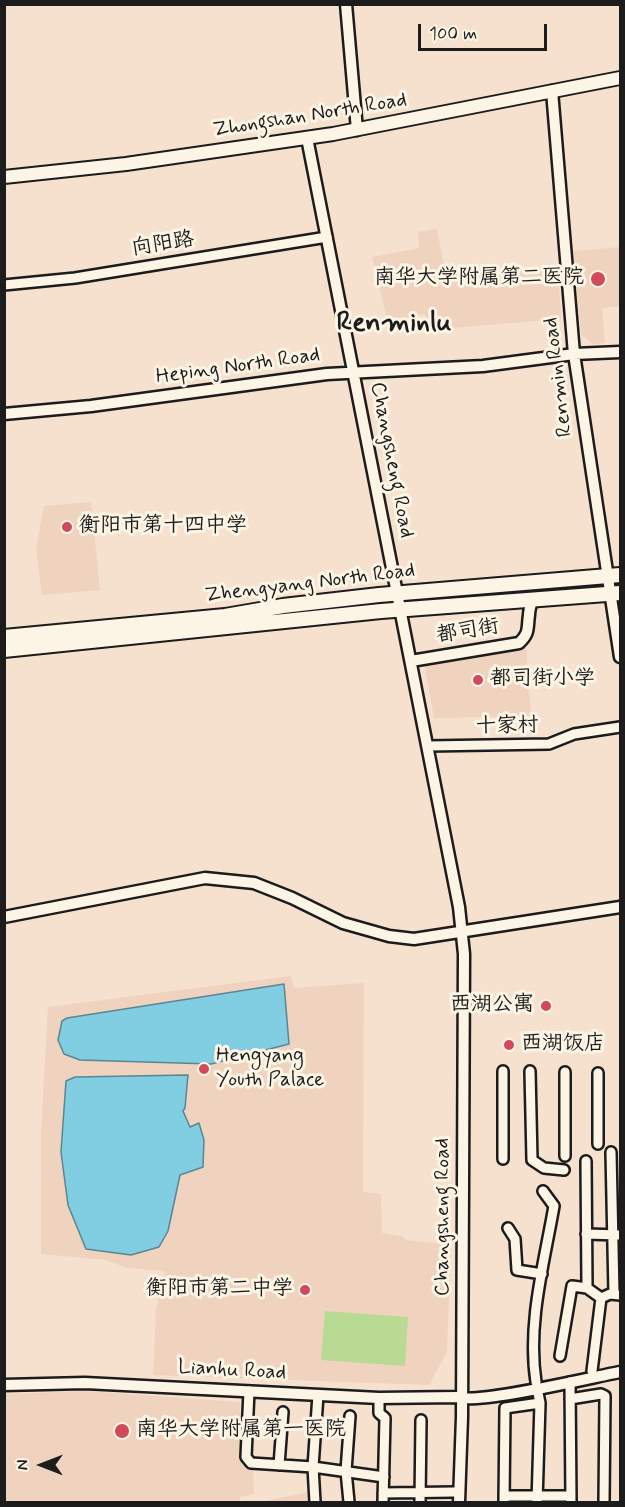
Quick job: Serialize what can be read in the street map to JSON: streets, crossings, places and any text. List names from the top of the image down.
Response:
{
  "streets": {
    "main road": ["Zhongshan North Road", "Zhengyang North Road"],
    "street": [
      "向阳路",
      "Heping North Road",
      "Renmin Road",
      "Changsheng Road",
      "都司街",
      "十家村",
      "Lianhu Road"
    ]
  },
  "crossings": [
    ["Zhongshan North Road", "Renmin Road"],
    ["Zhongshan North Road", "Changsheng Road"],
    ["向阳路", "Changsheng Road"],
    ["Heping North Road", "Renmin Road"],
    ["Heping North Road", "Changsheng Road"],
    ["Renmin Road", "Zhengyang North Road"],
    ["Changsheng Road", "Zhengyang North Road"],
    ["Changsheng Road", "都司街"],
    ["Changsheng Road", "十家村"],
    ["Changsheng Road", "Lianhu Road"],
    ["Zhengyang North Road", "都司街"]
  ],
  "districts": ["Renminlu"],
  "places": [
    "南华大学附属第二医院",
    "衡阳市第十四中学",
    "都司街小学",
    "西湖公寓",
    "西湖饭店",
    "Hengyang Youth Palace",
    "衡阳市第二中学",
    "南华大学附属第一医院"
  ],
  "scale_bar": "100 m",
  "north": "left"
}
